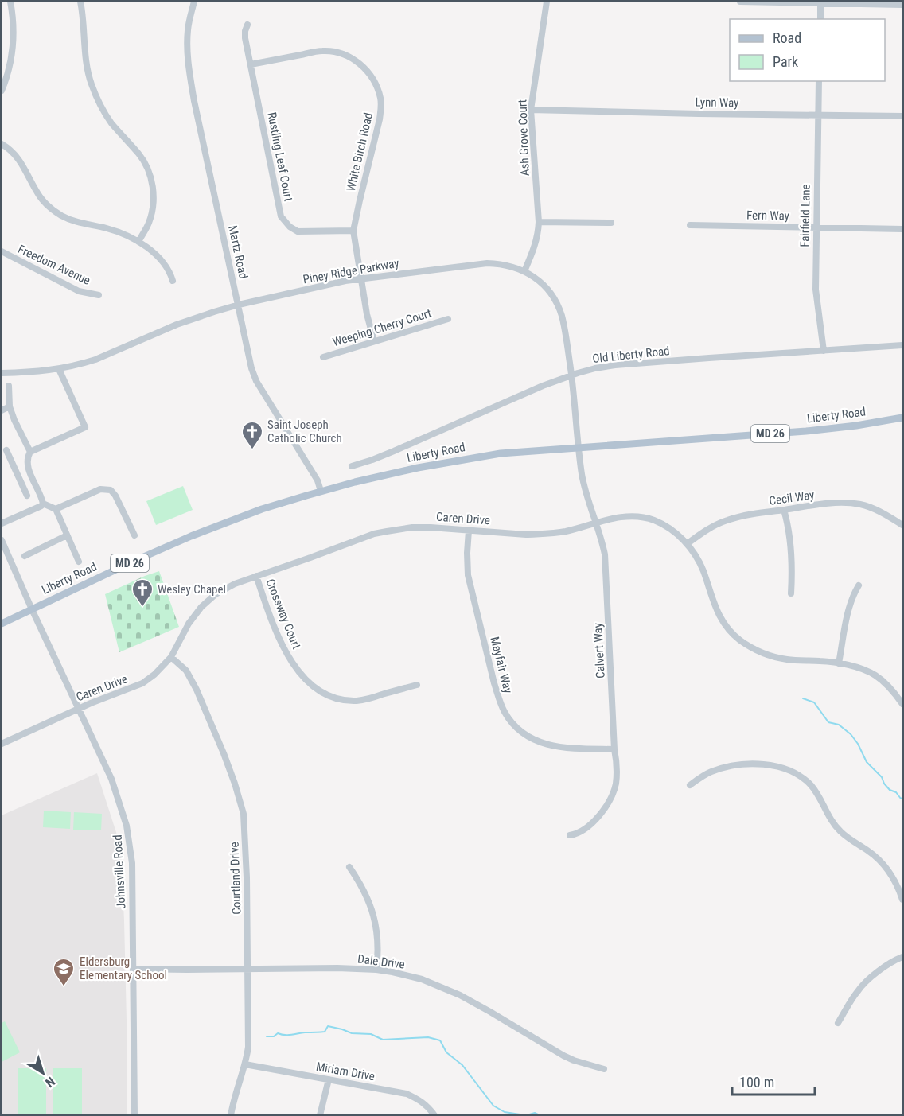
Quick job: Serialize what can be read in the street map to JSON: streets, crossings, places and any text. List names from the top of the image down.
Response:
{
  "streets": {
    "main road": ["Liberty Road", "MD 26"],
    "street": [
      "Lynn Way",
      "Ash Grove Court",
      "White Birch Road",
      "Rustling Leaf Court",
      "Fern Way",
      "Fairfield Lane",
      "Martz Road",
      "Freedom Avenue",
      "Piney Ridge Parkway",
      "Weeping Cherry Court",
      "Old Liberty Road",
      "Cecil Way",
      "Caren Drive",
      "Crossway Court",
      "Calvert Way",
      "Mayfair Way",
      "Johnsville Road",
      "Courtland Drive",
      "Dale Drive",
      "Miriam Drive"
    ]
  },
  "crossings": [
    ["Lynn Way", "Ash Grove Court"],
    ["Lynn Way", "Fairfield Lane"],
    ["Ash Grove Court", "Piney Ridge Parkway"],
    ["White Birch Road", "Rustling Leaf Court"],
    ["White Birch Road", "Piney Ridge Parkway"],
    ["White Birch Road", "Weeping Cherry Court"],
    ["Fern Way", "Fairfield Lane"],
    ["Fairfield Lane", "Old Liberty Road"],
    ["Martz Road", "Piney Ridge Parkway"],
    ["Martz Road", "Liberty Road"],
    ["Piney Ridge Parkway", "Old Liberty Road"],
    ["Piney Ridge Parkway", "Liberty Road"],
    ["Piney Ridge Parkway", "Calvert Way"],
    ["Liberty Road", "Calvert Way"],
    ["Liberty Road", "Johnsville Road"],
    ["Cecil Way", "Caren Drive"],
    ["Caren Drive", "Crossway Court"],
    ["Caren Drive", "Calvert Way"],
    ["Caren Drive", "Mayfair Way"],
    ["Caren Drive", "Johnsville Road"],
    ["Caren Drive", "Courtland Drive"],
    ["Calvert Way", "Mayfair Way"],
    ["Johnsville Road", "Dale Drive"],
    ["Courtland Drive", "Dale Drive"],
    ["Courtland Drive", "Miriam Drive"]
  ],
  "places": {
    "church": ["Saint Joseph Catholic Church", "Wesley Chapel"],
    "school or university": ["Eldersburg Elementary School"]
  },
  "legend": ["Road", "Park"],
  "scale_bar": "100 m",
  "north": "bottom right"
}
